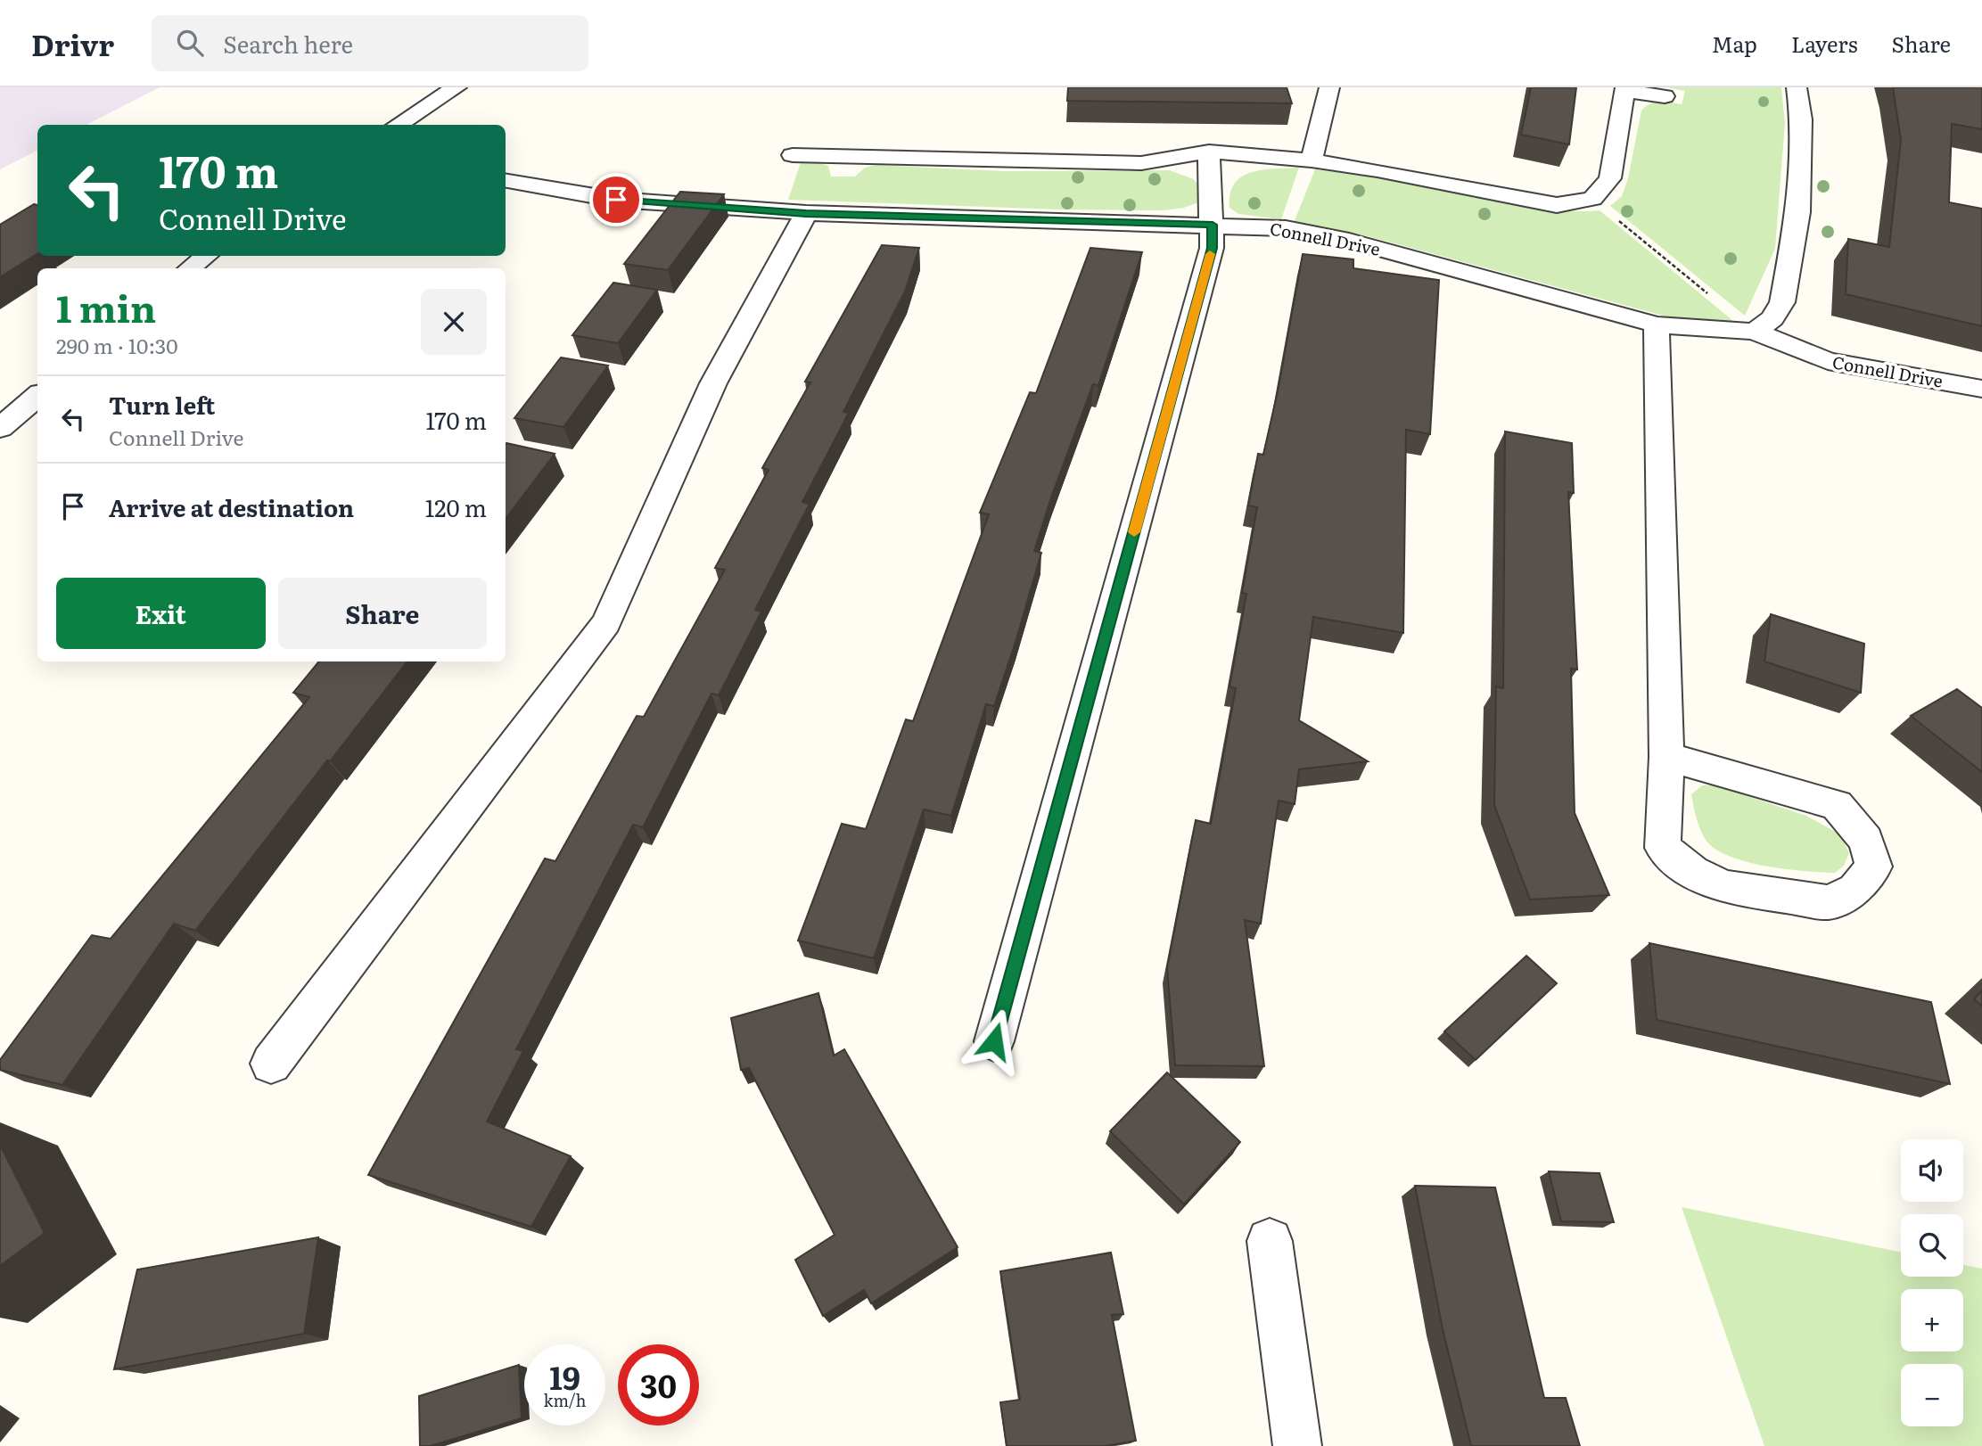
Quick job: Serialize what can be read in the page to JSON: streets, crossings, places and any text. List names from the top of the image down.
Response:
{
  "streets": {
    "street": ["Connell Drive"]
  },
  "page": {
    "header": "Drivr",
    "search": "Search here",
    "nav": ["Map", "Layers", "Share"],
    "turn": ["170 m", "Connell Drive"],
    "heading": ["1 min", "290 m · 10:30"],
    "list": [
      {
        "name": "Turn left",
        "note": "Connell Drive",
        "value": "170 m"
      },
      {
        "name": "Arrive at destination",
        "value": "120 m"
      }
    ],
    "buttons": ["Exit", "Share"],
    "map_buttons": ["+", "−"],
    "speed": "19 km/h",
    "limit": "30"
  }
}
